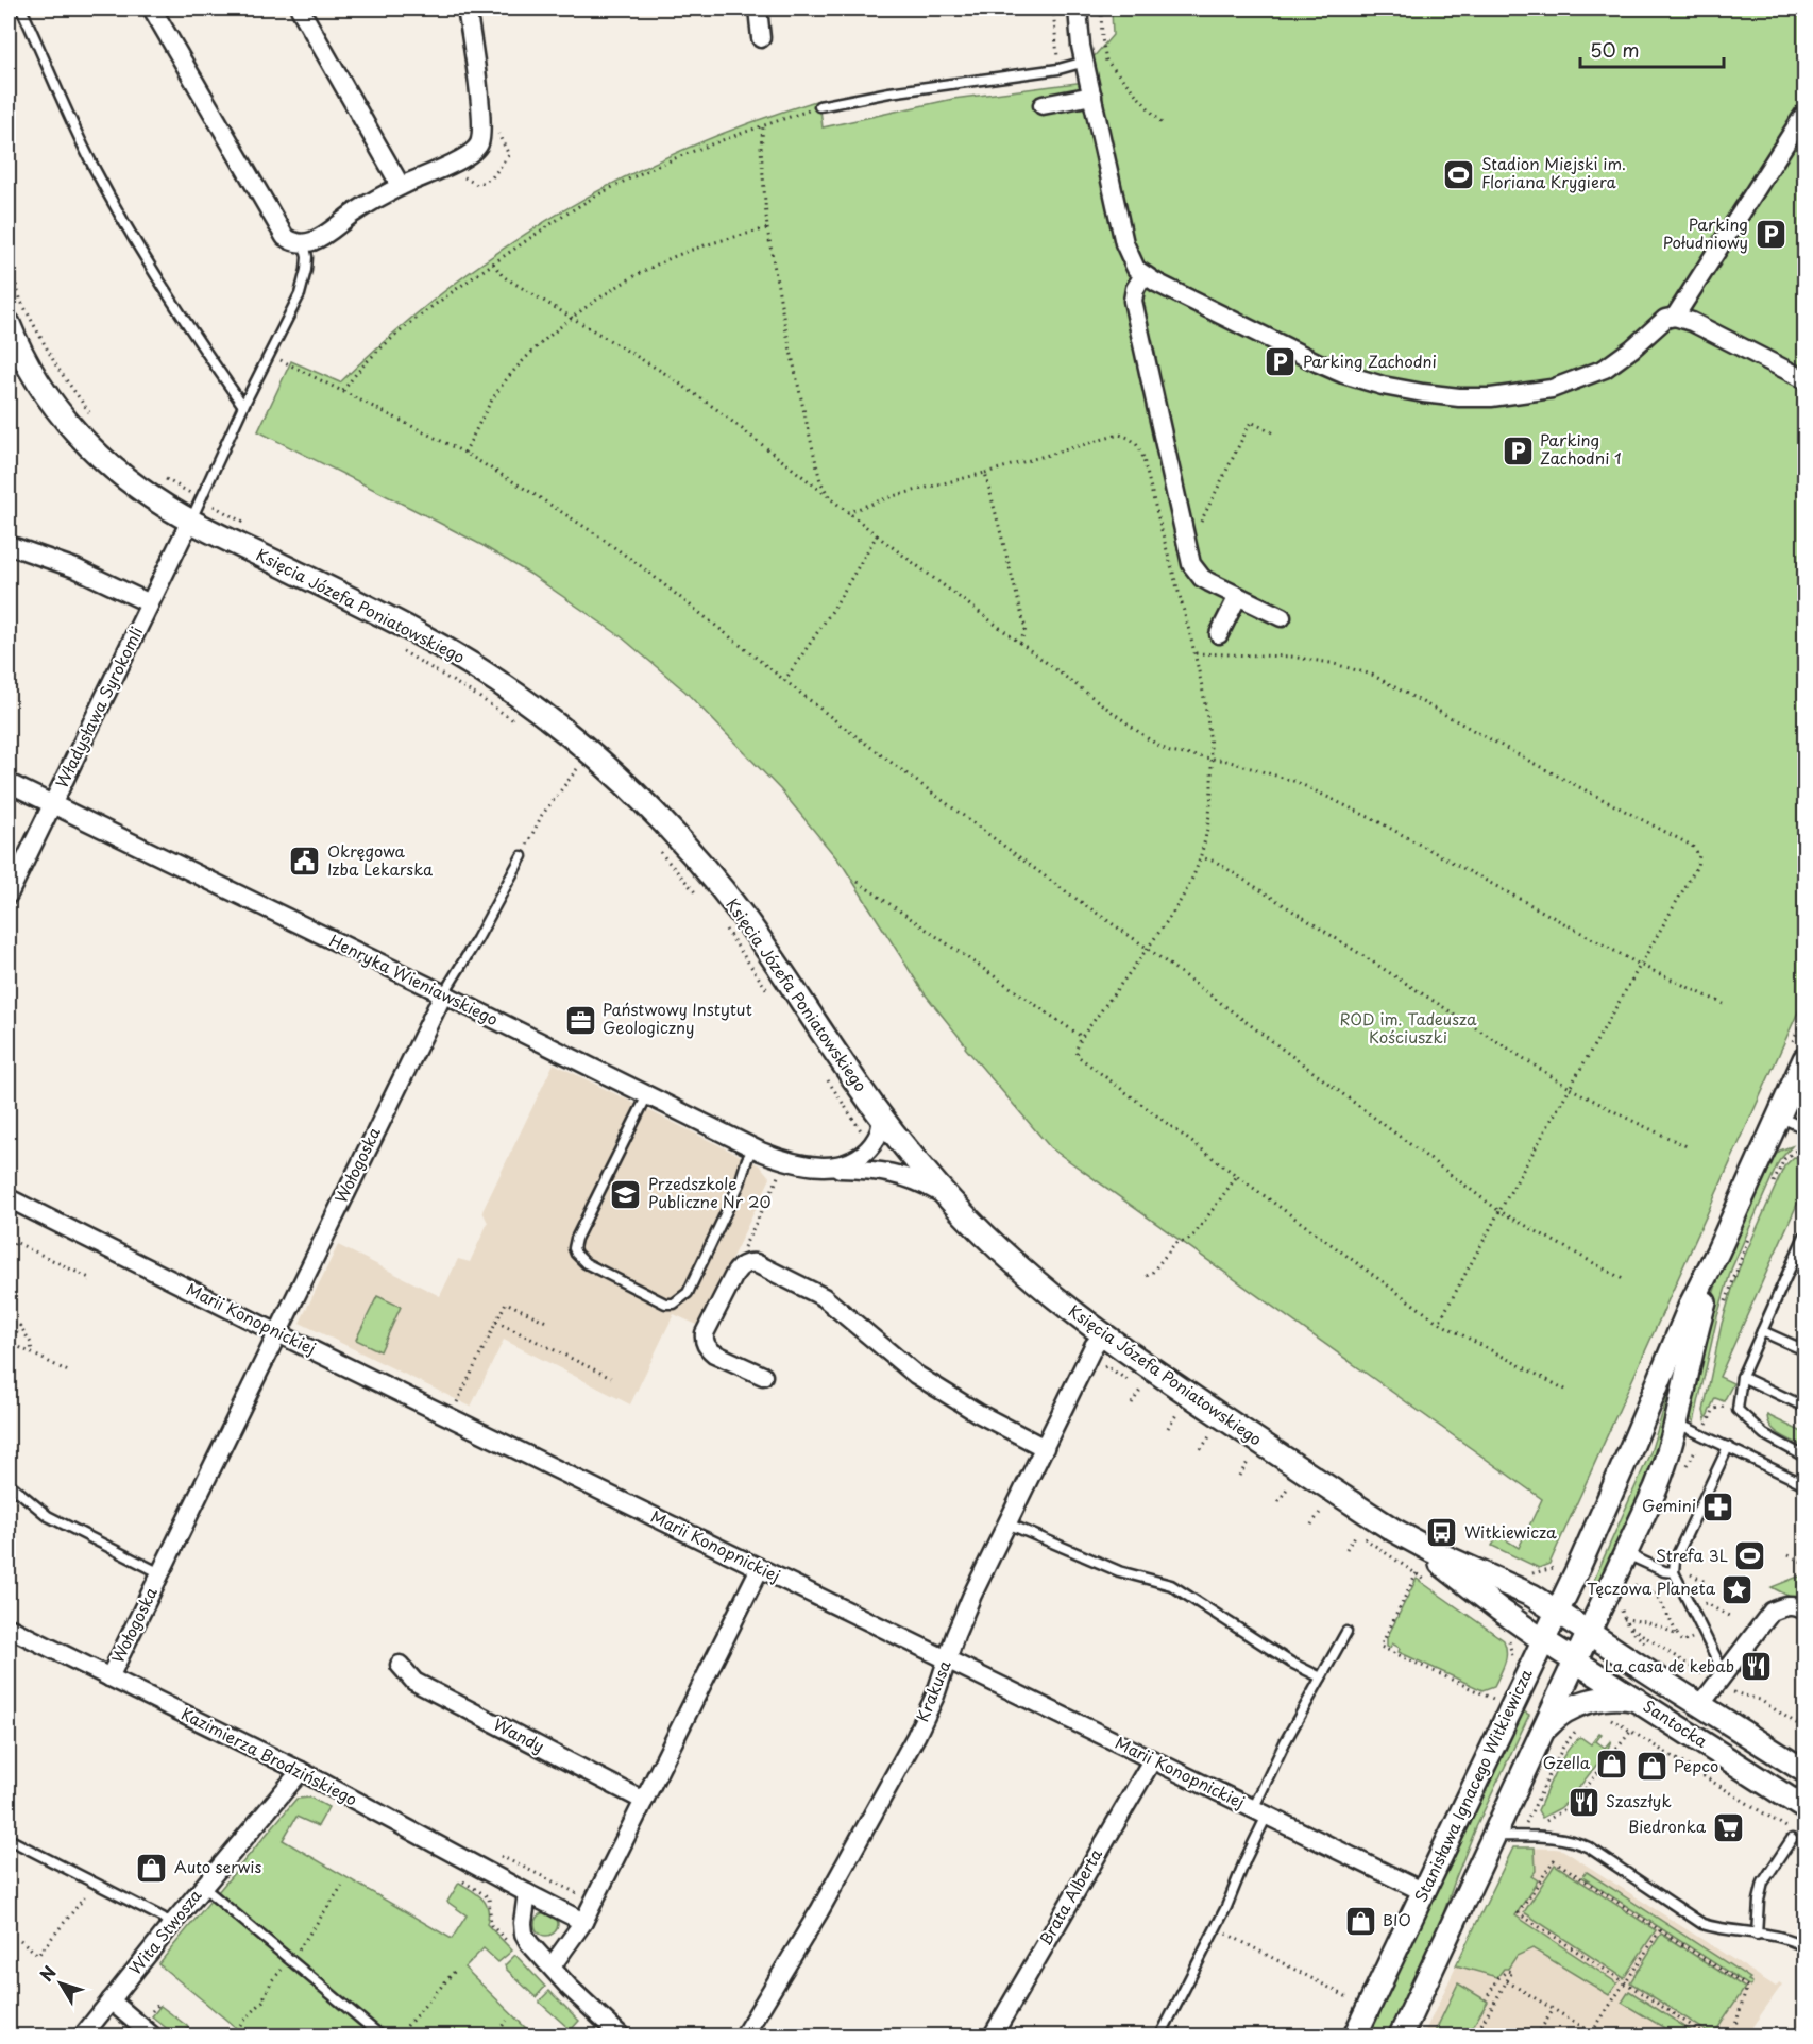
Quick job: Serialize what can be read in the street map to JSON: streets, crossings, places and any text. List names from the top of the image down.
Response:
{
  "streets": {
    "street": [
      "Księcia Józefa Poniatowskiego",
      "Władysława Syrokomli",
      "Henryka Wieniawskiego",
      "Wołogoska",
      "Marii Konopnickiej",
      "Krakusa",
      "Santocka",
      "Wandy",
      "Kazimierza Brodzińskiego",
      "Stanisława Ignacego Witkiewicza",
      "Brata Alberta",
      "Wita Stwosza"
    ]
  },
  "crossings": [
    ["Księcia Józefa Poniatowskiego", "Władysława Syrokomli"],
    ["Księcia Józefa Poniatowskiego", "Henryka Wieniawskiego"],
    ["Księcia Józefa Poniatowskiego", "Krakusa"],
    ["Księcia Józefa Poniatowskiego", "Stanisława Ignacego Witkiewicza"],
    ["Władysława Syrokomli", "Henryka Wieniawskiego"],
    ["Henryka Wieniawskiego", "Wołogoska"],
    ["Wołogoska", "Marii Konopnickiej"],
    ["Wołogoska", "Kazimierza Brodzińskiego"],
    ["Marii Konopnickiej", "Krakusa"],
    ["Marii Konopnickiej", "Stanisława Ignacego Witkiewicza"],
    ["Marii Konopnickiej", "Brata Alberta"],
    ["Santocka", "Stanisława Ignacego Witkiewicza"],
    ["Kazimierza Brodzińskiego", "Wita Stwosza"]
  ],
  "parks": ["ROD im. Tadeusza Kościuszki"],
  "places": {
    "sports": ["Stadion Miejski im. Floriana Krygiera", "Strefa 3L"],
    "parking": ["Parking Południowy", "Parking Zachodni", "Parking Zachodni 1"],
    "public building": ["Okręgowa Izba Lekarska"],
    "office": ["Państwowy Instytut Geologiczny"],
    "school or university": ["Przedszkole Publiczne Nr 20"],
    "pharmacy": ["Gemini"],
    "bus stop": ["Witkiewicza"],
    "place": ["Tęczowa Planeta"],
    "restaurant": ["La casa de kebab", "Szaszłyk"],
    "shop": [
      "Gzella",
      "Pepco",
      "Auto serwis",
      "BIO"
    ],
    "supermarket": ["Biedronka"]
  },
  "scale_bar": "50 m",
  "north": "top left"
}
